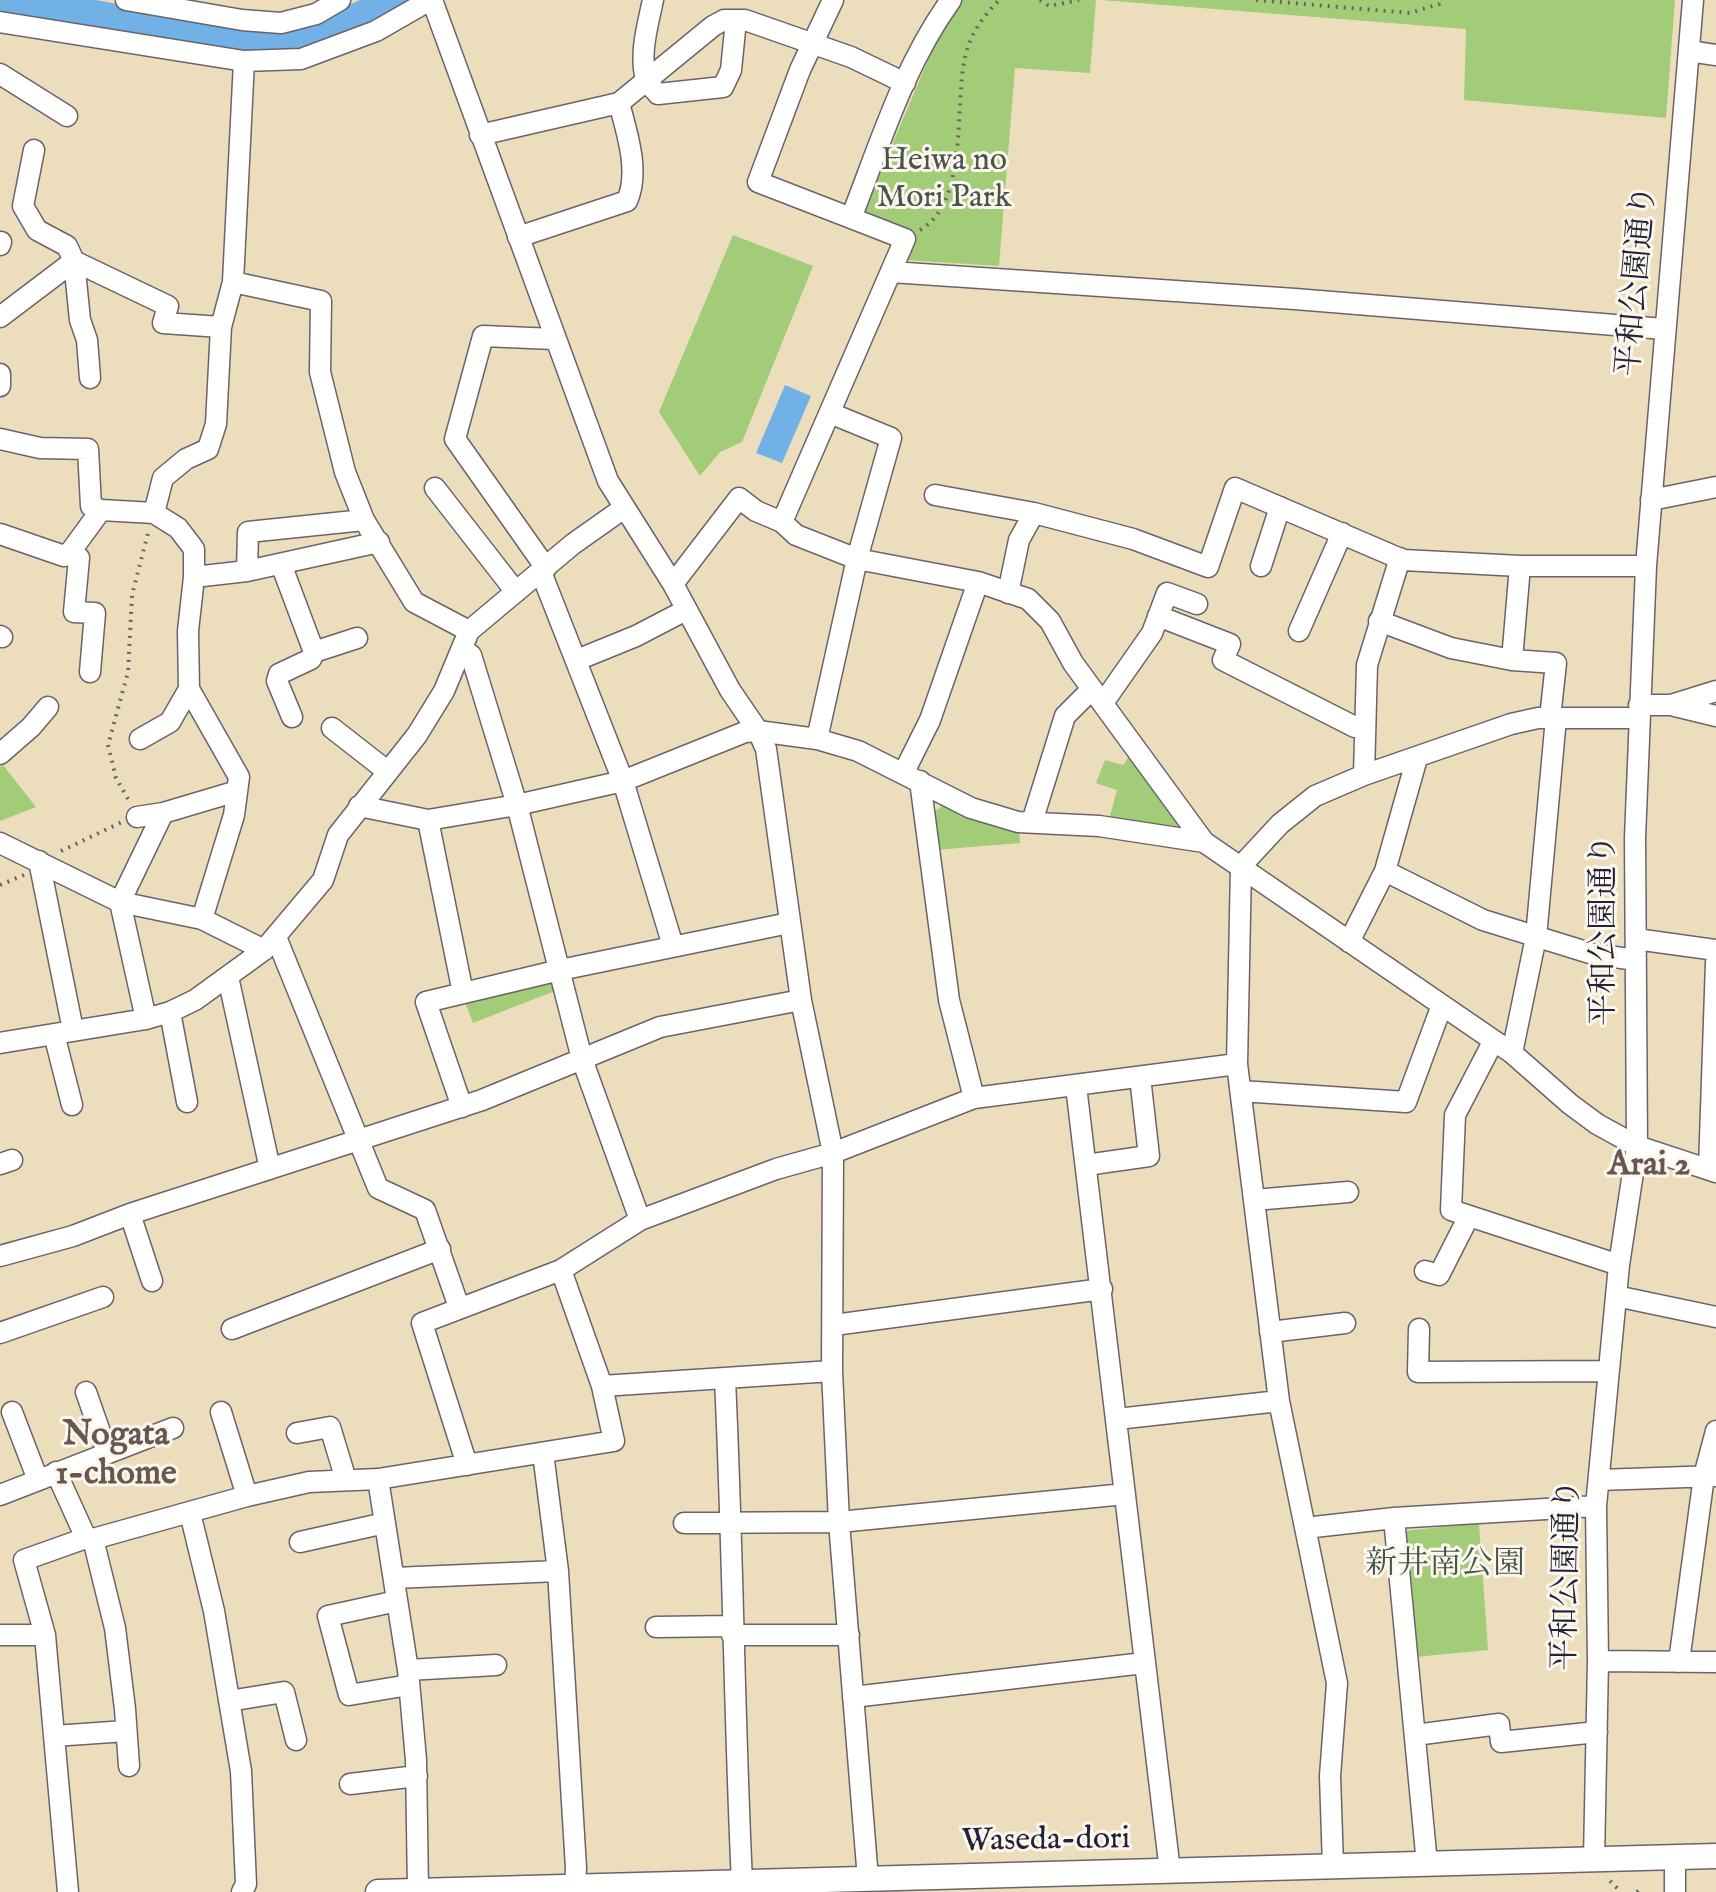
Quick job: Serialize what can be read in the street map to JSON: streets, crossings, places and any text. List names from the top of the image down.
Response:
{
  "streets": {
    "main road": ["Waseda-dori"],
    "street": ["平和公園通り"]
  },
  "crossings": [
    ["平和公園通り", "Waseda-dori"]
  ],
  "districts": ["Arai 2", "Nogata 1-chome"],
  "parks": ["Heiwa no Mori Park", "新井南公園"]
}
